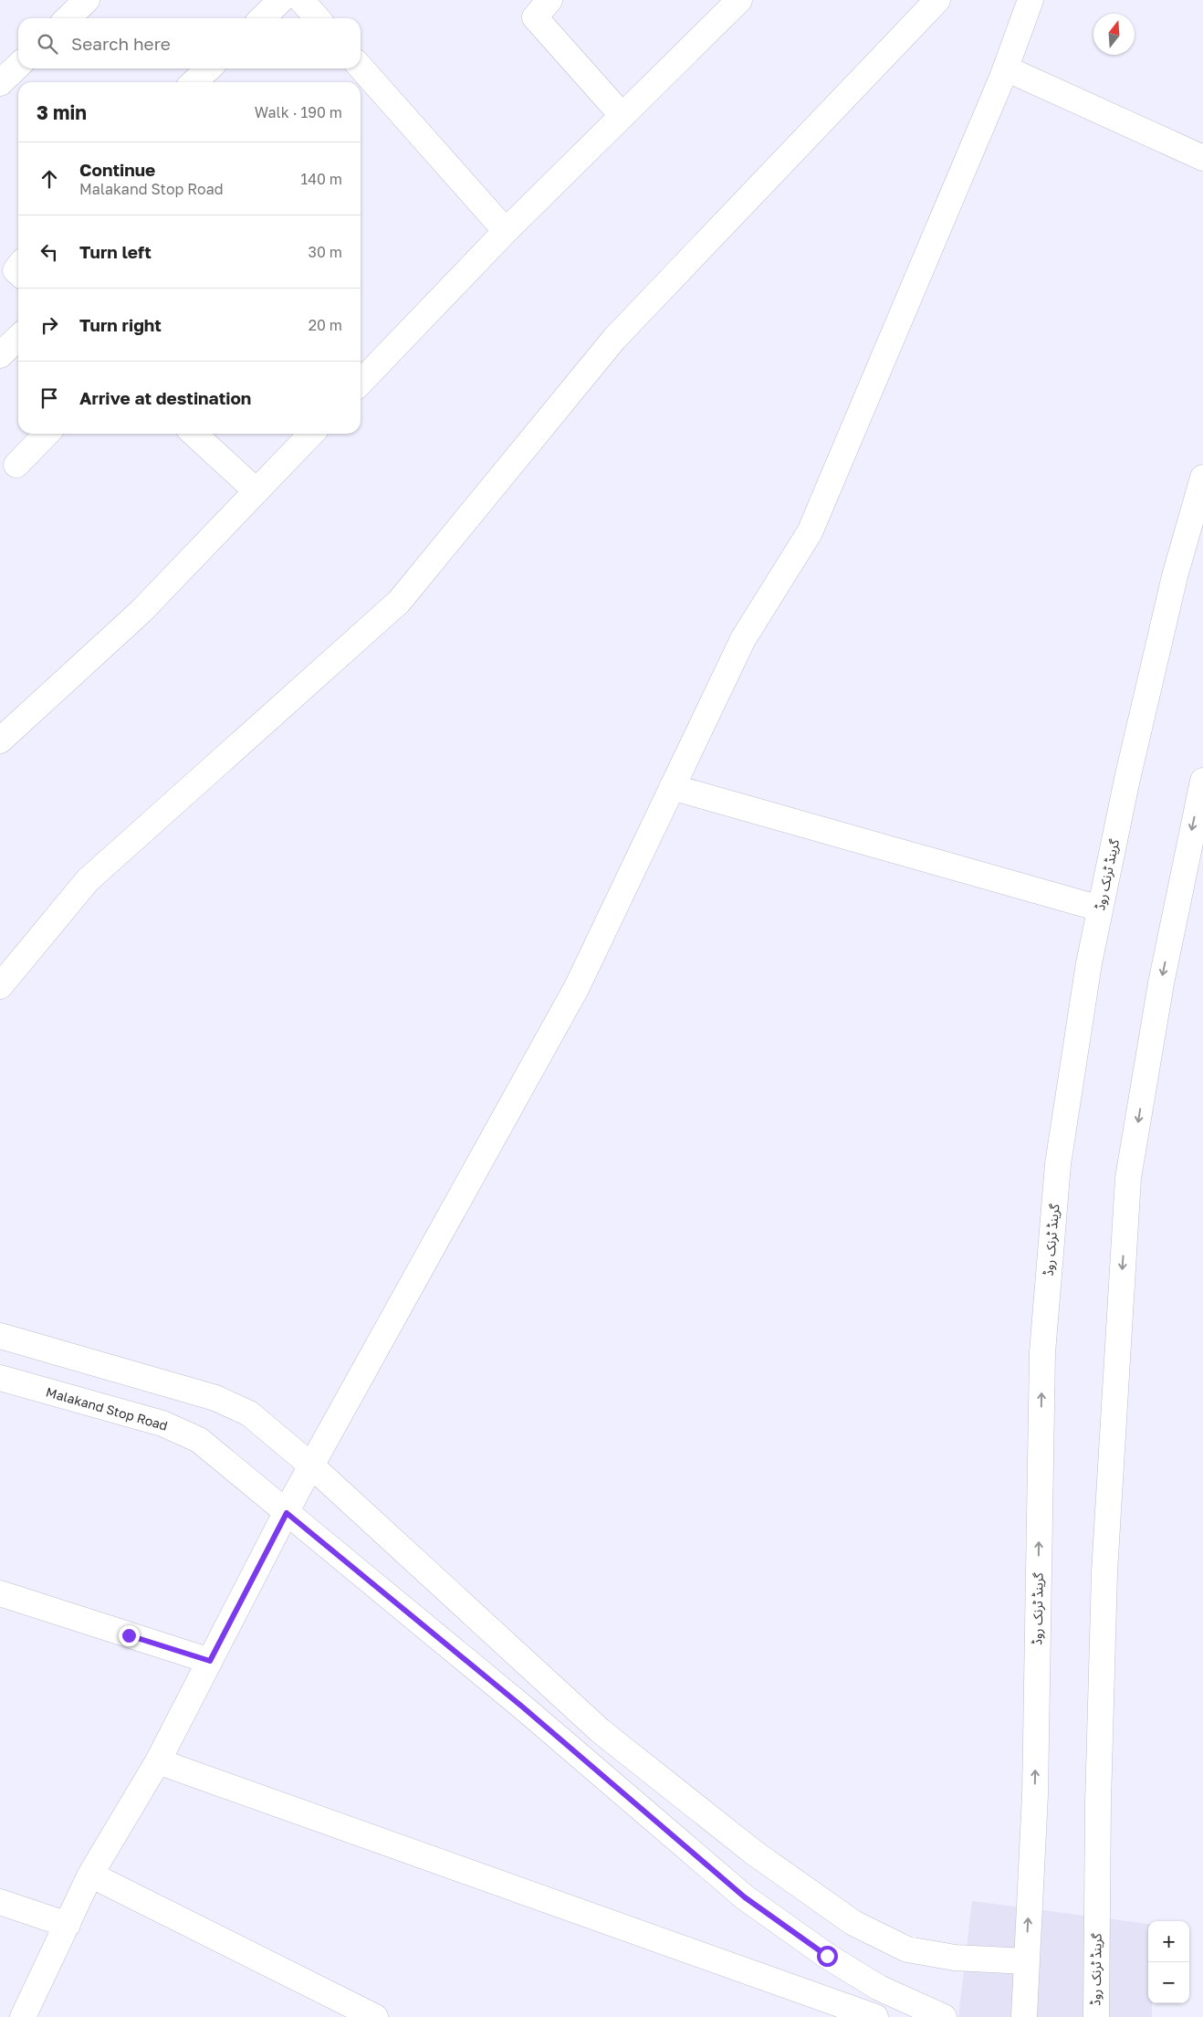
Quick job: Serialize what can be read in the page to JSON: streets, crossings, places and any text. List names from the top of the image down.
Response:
{
  "streets": {
    "main road": ["گرینڈ ٹرنک روڈ", "Malakand Stop Road"]
  },
  "north": "top",
  "page": {
    "search": "Search here",
    "heading": ["3 min", "Walk · 190 m"],
    "list": [
      ["Continue", "Malakand Stop Road", "140 m"],
      ["Turn left", "30 m"],
      ["Turn right", "20 m"],
      "Arrive at destination"
    ],
    "map_buttons": ["+", "−"]
  }
}
